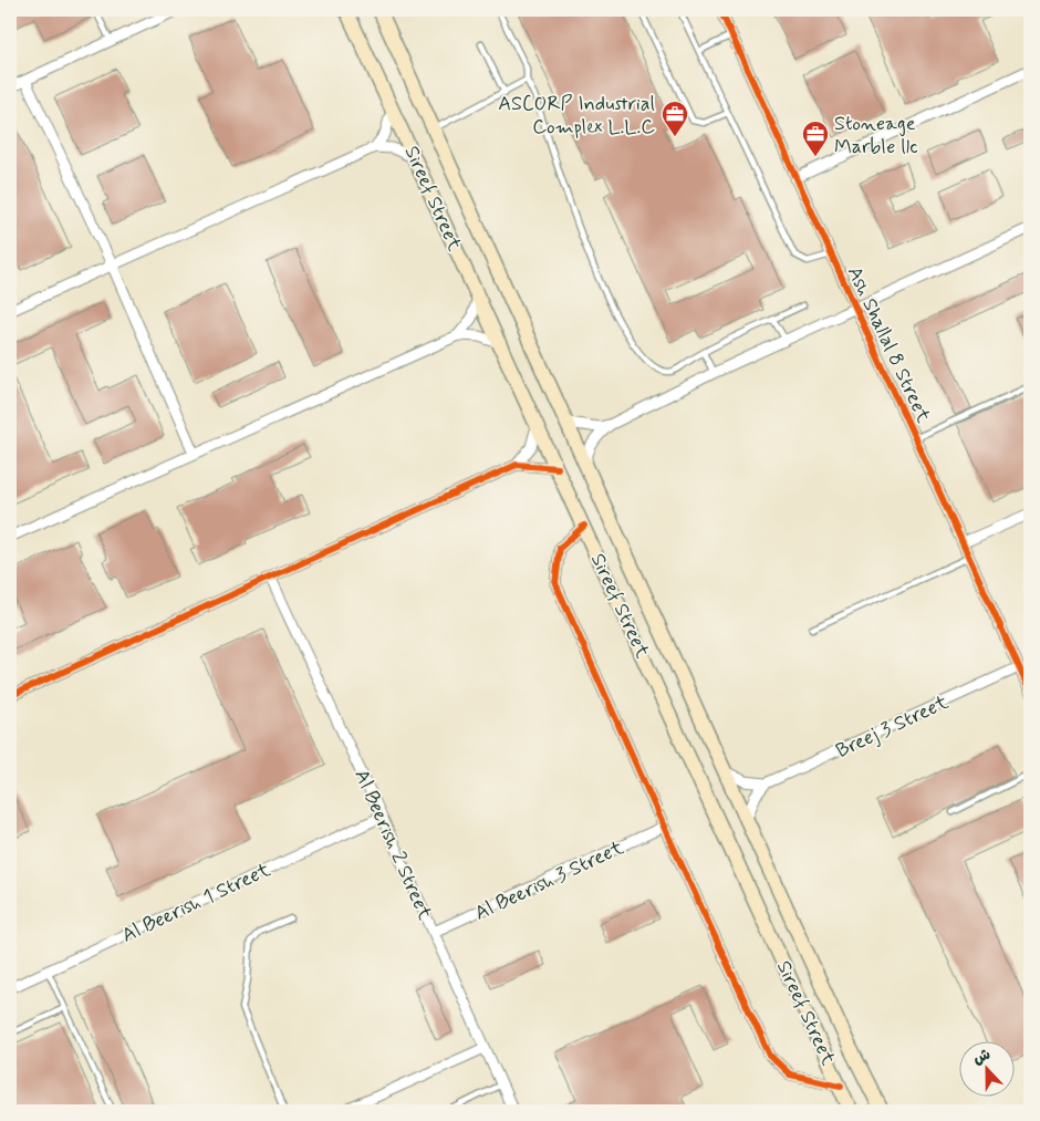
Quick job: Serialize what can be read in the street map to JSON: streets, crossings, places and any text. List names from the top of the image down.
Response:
{
  "streets": {
    "main road": ["Sireef Street"],
    "street": [
      "Ash Shallal 8 Street",
      "Breej 3 Street",
      "Al Beerish 2 Street",
      "Al Beerish 3 Street",
      "Al Beerish 1 Street"
    ]
  },
  "crossings": [
    ["Ash Shallal 8 Street", "Breej 3 Street"],
    ["Al Beerish 2 Street", "Al Beerish 3 Street"],
    ["Al Beerish 2 Street", "Al Beerish 1 Street"]
  ],
  "places": {
    "office": ["ASCORP Industrial Complex L.L.C", "Stoneage Marble llc"]
  },
  "north": "top"
}
